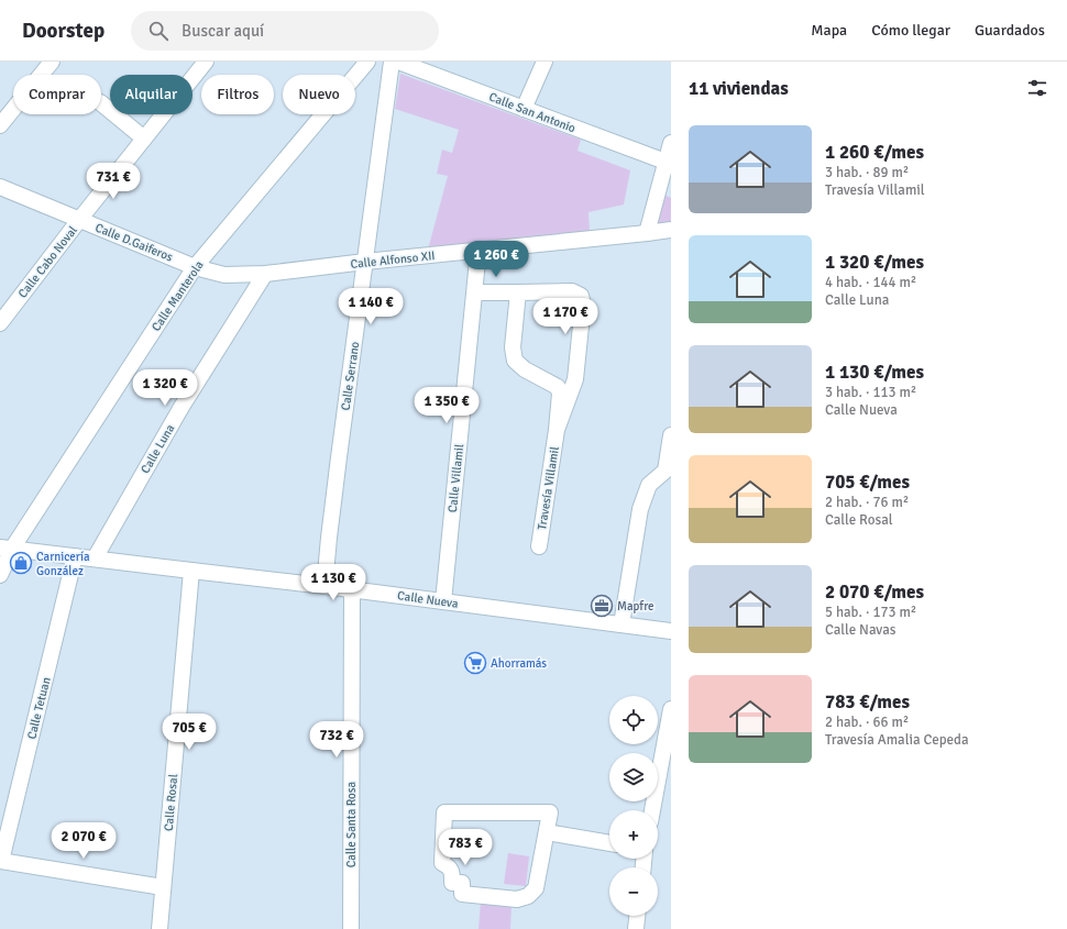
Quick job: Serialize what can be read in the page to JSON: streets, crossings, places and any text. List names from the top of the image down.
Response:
{
  "streets": {
    "street": [
      "Calle San Antonio",
      "Calle D.Gaiferos",
      "Calle Alfonso XII",
      "Calle Cabo Noval",
      "Calle Manterola",
      "Calle Serrano",
      "Calle Luna",
      "Calle Villamil",
      "Travesía Villamil",
      "Calle Nueva",
      "Calle Tetuan",
      "Calle Rosal",
      "Calle Santa Rosa"
    ]
  },
  "crossings": [
    ["Calle D.Gaiferos", "Calle Alfonso XII"],
    ["Calle D.Gaiferos", "Calle Cabo Noval"],
    ["Calle D.Gaiferos", "Calle Manterola"],
    ["Calle Alfonso XII", "Calle Manterola"],
    ["Calle Alfonso XII", "Calle Serrano"],
    ["Calle Alfonso XII", "Calle Luna"],
    ["Calle Alfonso XII", "Calle Villamil"],
    ["Calle Manterola", "Calle Nueva"],
    ["Calle Serrano", "Calle Nueva"],
    ["Calle Luna", "Calle Nueva"],
    ["Calle Villamil", "Travesía Villamil"],
    ["Calle Villamil", "Calle Nueva"],
    ["Calle Nueva", "Calle Tetuan"],
    ["Calle Nueva", "Calle Rosal"],
    ["Calle Nueva", "Calle Santa Rosa"]
  ],
  "places": {
    "shop": ["Carnicería González"],
    "office": ["Mapfre"],
    "supermarket": ["Ahorramás"]
  },
  "page": {
    "header": "Doorstep",
    "search": "Buscar aquí",
    "nav": ["Mapa", "Cómo llegar", "Guardados"],
    "heading": "11 viviendas",
    "chip": [
      "Comprar",
      "Alquilar",
      "Filtros",
      "Nuevo"
    ],
    "list": [
      {
        "name": "1 260 €/mes",
        "note": "3 hab. · 89 m² · Travesía Villamil"
      },
      {
        "name": "1 320 €/mes",
        "note": "4 hab. · 144 m² · Calle Luna"
      },
      {
        "name": "1 130 €/mes",
        "note": "3 hab. · 113 m² · Calle Nueva"
      },
      {
        "name": "705 €/mes",
        "note": "2 hab. · 76 m² · Calle Rosal"
      },
      {
        "name": "2 070 €/mes",
        "note": "5 hab. · 173 m² · Calle Navas"
      },
      {
        "name": "783 €/mes",
        "note": "2 hab. · 66 m² · Travesía Amalia Cepeda"
      }
    ],
    "price": [
      "731 €",
      "1 260 €",
      "1 140 €",
      "1 170 €",
      "1 320 €",
      "1 350 €",
      "1 130 €",
      "705 €",
      "732 €",
      "2 070 €",
      "783 €"
    ],
    "map_buttons": ["+", "−"]
  }
}
